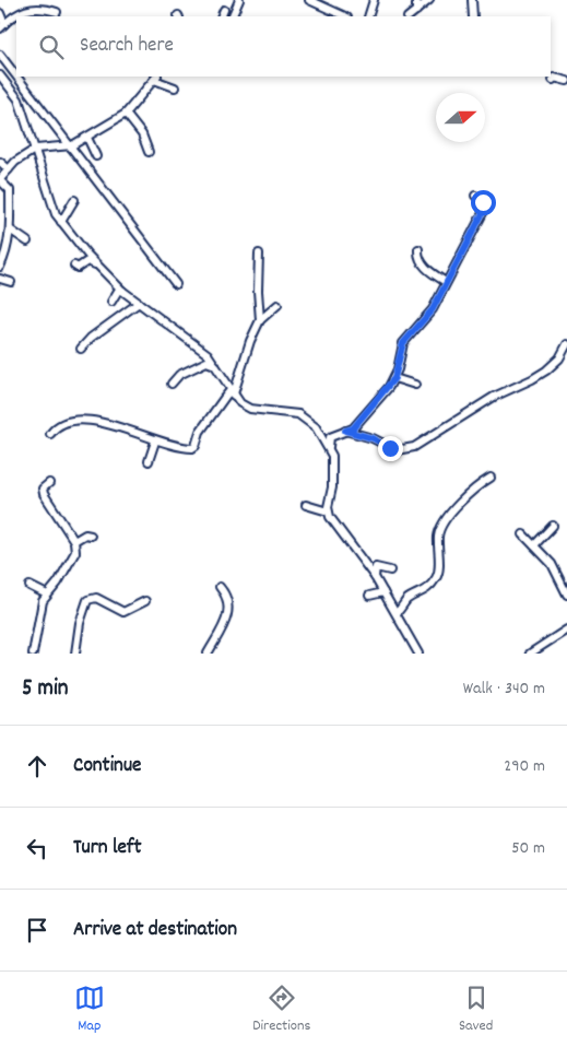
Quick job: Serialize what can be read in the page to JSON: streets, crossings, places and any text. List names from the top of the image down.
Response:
{
  "north": "right",
  "page": {
    "search": "Search here",
    "heading": ["5 min", "Walk · 340 m"],
    "list": [
      ["Continue", "290 m"],
      ["Turn left", "50 m"],
      "Arrive at destination"
    ],
    "nav": ["Map", "Directions", "Saved"]
  }
}
